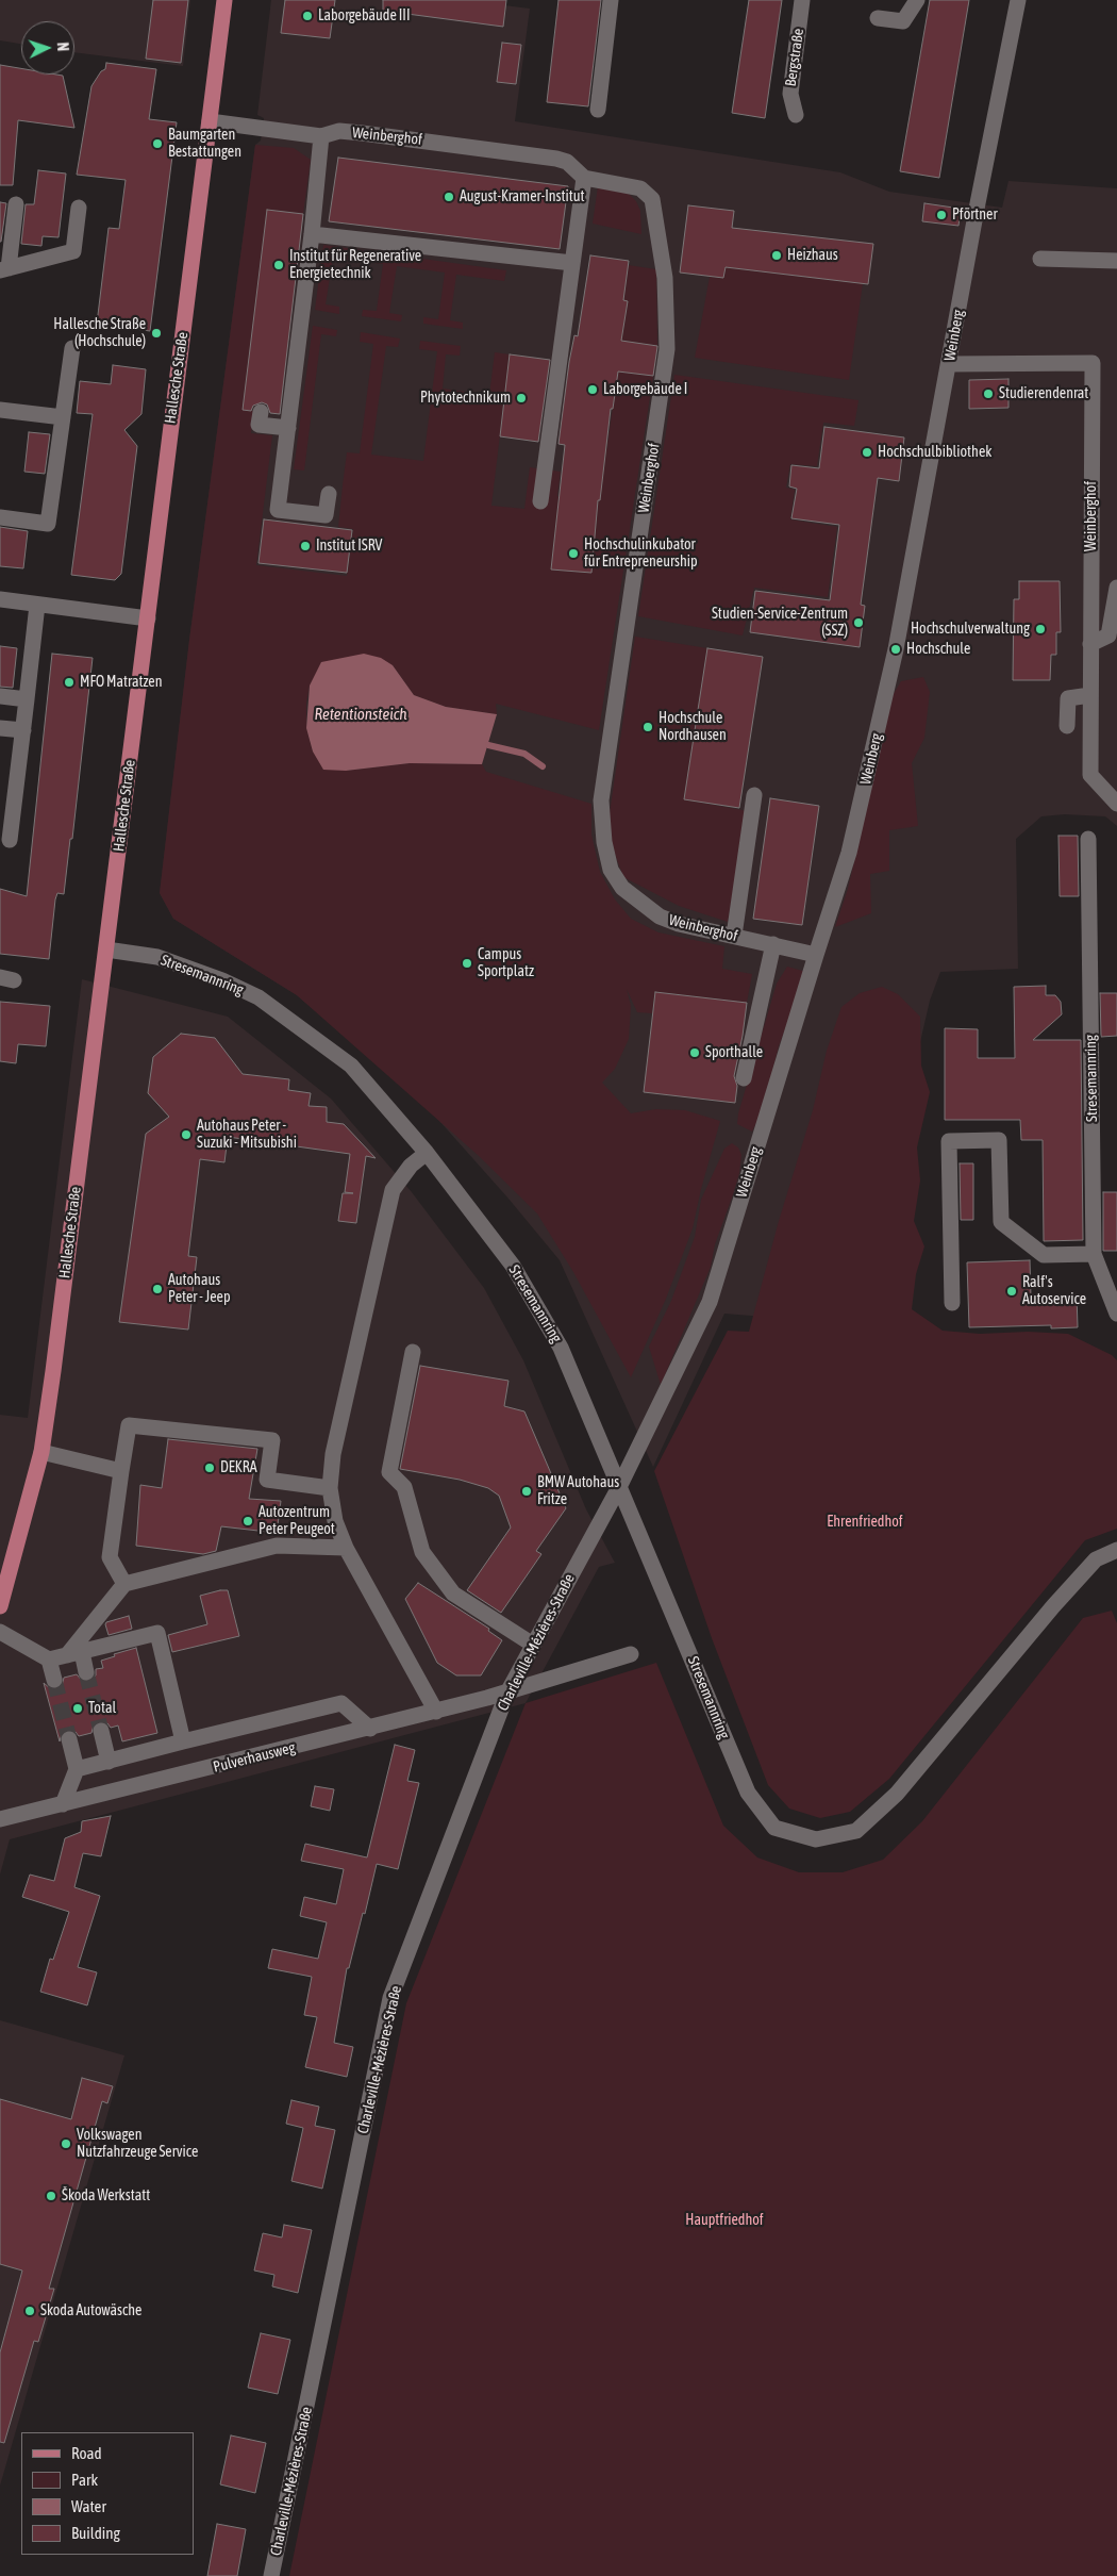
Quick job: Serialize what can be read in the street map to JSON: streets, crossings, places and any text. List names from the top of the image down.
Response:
{
  "streets": {
    "main road": ["Hallesche Straße"],
    "street": [
      "Bergstraße",
      "Weinberghof",
      "Weinberg",
      "Stresemannring",
      "Charleville-Mézières-Straße",
      "Pulverhausweg"
    ]
  },
  "crossings": [
    ["Weinberghof", "Weinberg"],
    ["Weinberghof", "Hallesche Straße"],
    ["Weinberg", "Stresemannring"],
    ["Weinberg", "Charleville-Mézières-Straße"],
    ["Hallesche Straße", "Stresemannring"],
    ["Stresemannring", "Charleville-Mézières-Straße"],
    ["Charleville-Mézières-Straße", "Pulverhausweg"]
  ],
  "water": ["Retentionsteich"],
  "parks": ["Ehrenfriedhof", "Hauptfriedhof"],
  "places": [
    "Laborgebäude III",
    "Baumgarten Bestattungen",
    "August-Kramer-Institut",
    "Pförtner",
    "Heizhaus",
    "Institut für Regenerative Energietechnik",
    "Hallesche Straße (Hochschule)",
    "Laborgebäude I",
    "Studierendenrat",
    "Phytotechnikum",
    "Hochschulbibliothek",
    "Institut ISRV",
    "Hochschulinkubator für Entrepreneurship",
    "Studien-Service-Zentrum (SSZ)",
    "Hochschulverwaltung",
    "Hochschule",
    "MFO Matratzen",
    "Hochschule Nordhausen",
    "Campus Sportplatz",
    "Sporthalle",
    "Autohaus Peter - Suzuki - Mitsubishi",
    "Autohaus Peter - Jeep",
    "Ralf's Autoservice",
    "DEKRA",
    "BMW Autohaus Fritze",
    "Autozentrum Peter Peugeot",
    "Total",
    "Volkswagen Nutzfahrzeuge Service",
    "Škoda Werkstatt",
    "Skoda Autowäsche"
  ],
  "legend": [
    "Road",
    "Park",
    "Water",
    "Building"
  ],
  "north": "right"
}
